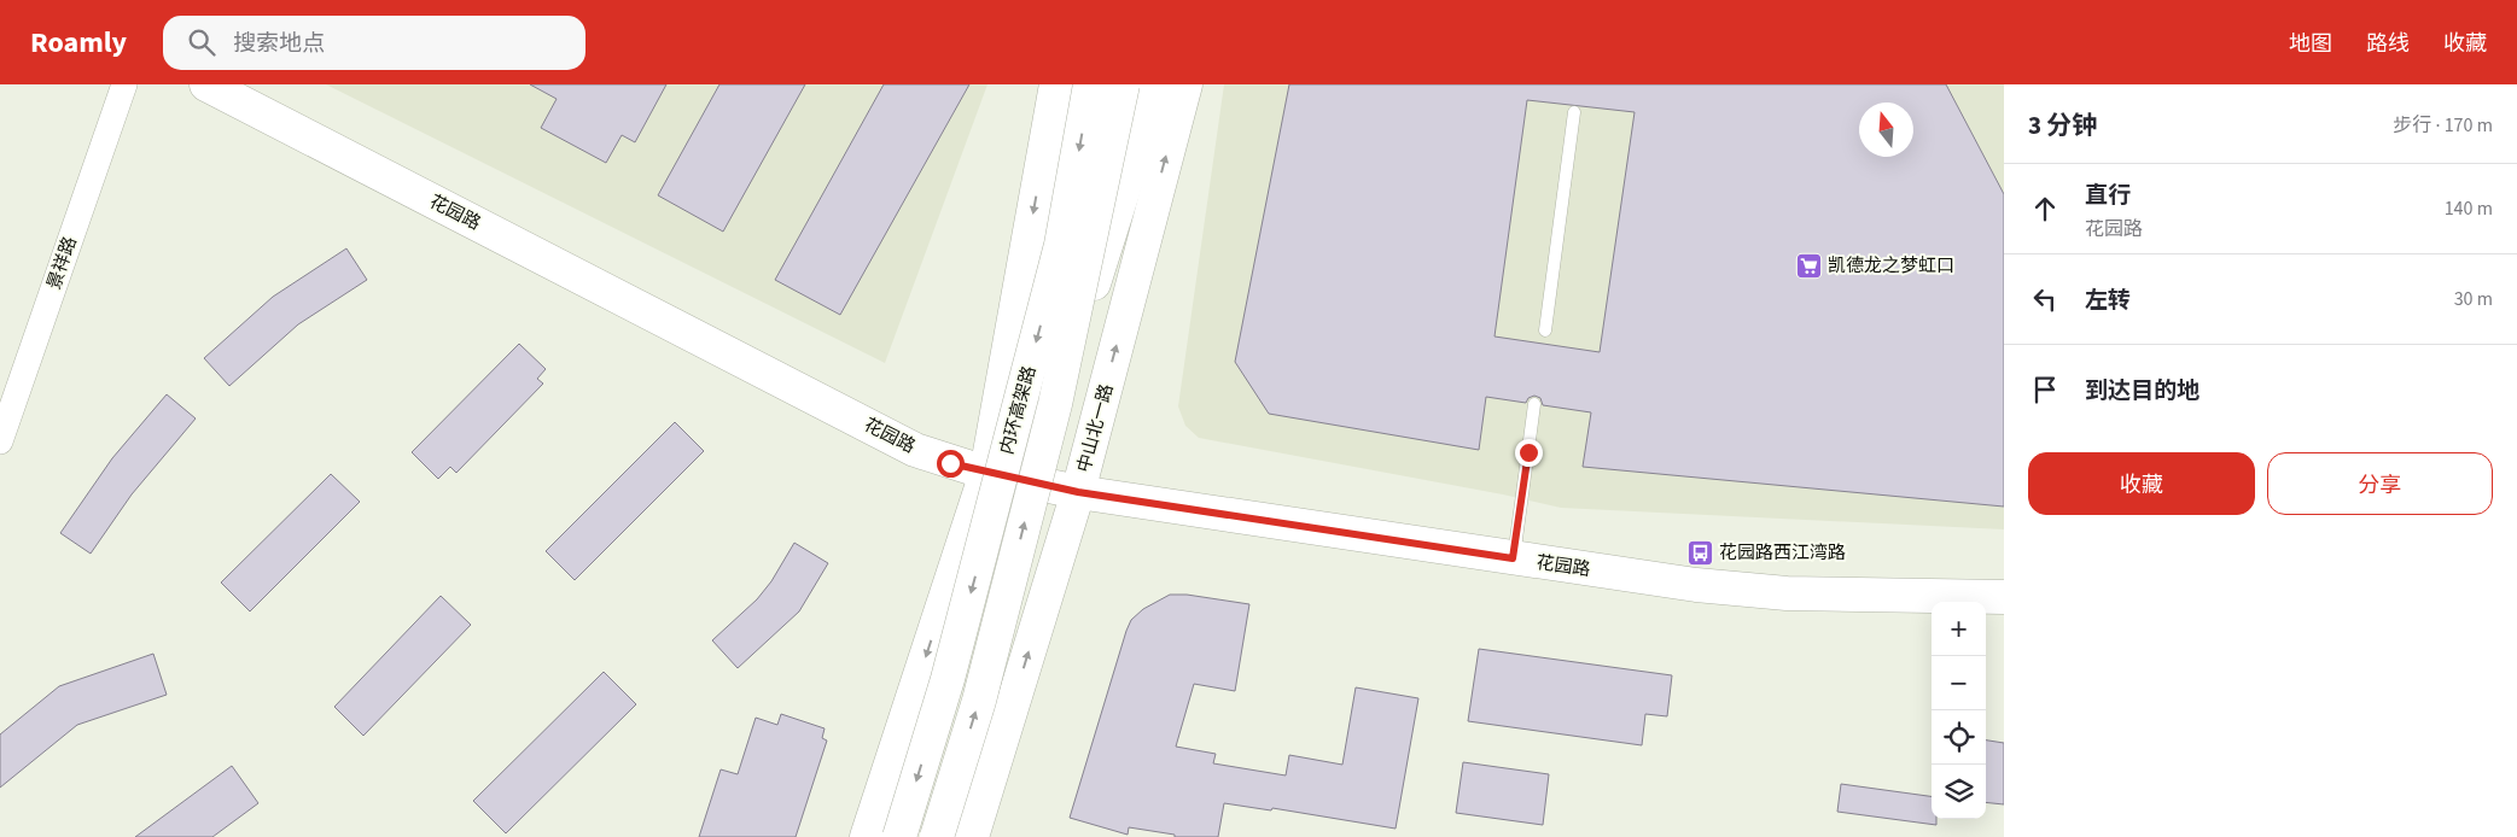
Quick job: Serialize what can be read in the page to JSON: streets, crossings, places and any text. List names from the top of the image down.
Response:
{
  "streets": {
    "main road": ["花园路", "内环高架路", "中山北一路"],
    "street": ["景祥路"]
  },
  "crossings": [
    ["花园路", "中山北一路"]
  ],
  "places": {
    "supermarket": ["凯德龙之梦虹口"],
    "bus stop": ["花园路西江湾路"]
  },
  "north": "top",
  "page": {
    "header": "Roamly",
    "search": "搜索地点",
    "nav": ["地图", "路线", "收藏"],
    "heading": ["3 分钟", "步行 · 170 m"],
    "list": [
      ["直行", "花园路", "140 m"],
      ["左转", "30 m"],
      "到达目的地"
    ],
    "buttons": ["收藏", "分享"],
    "map_buttons": ["+", "−"]
  }
}
